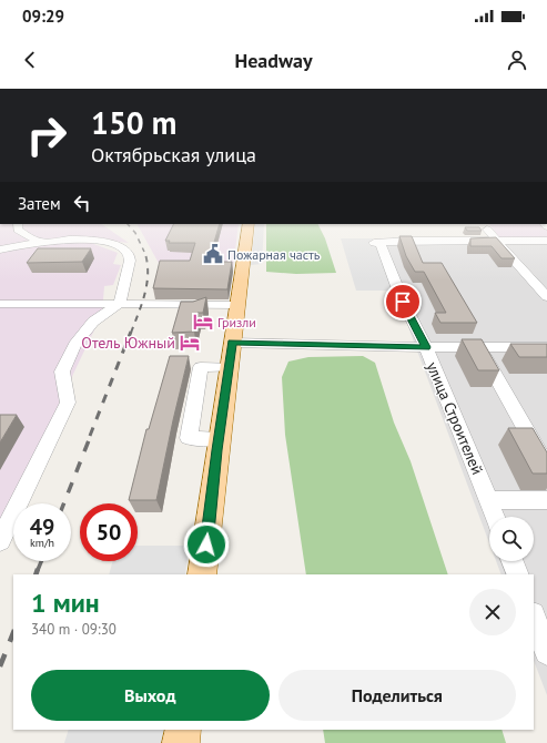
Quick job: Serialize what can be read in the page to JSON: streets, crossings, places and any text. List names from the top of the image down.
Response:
{
  "streets": {
    "street": ["улица Строителей"]
  },
  "places": {
    "public building": ["Пожарная часть"],
    "hotel": ["Гризли", "Отель Южный"]
  },
  "page": {
    "status": "09:29",
    "header": "Headway",
    "turn": ["150 m", "Октябрьская улица"],
    "then": "Затем",
    "speed": "49 km/h",
    "limit": "50",
    "heading": ["1 мин", "340 m · 09:30"],
    "buttons": ["Выход", "Поделиться"]
  }
}
